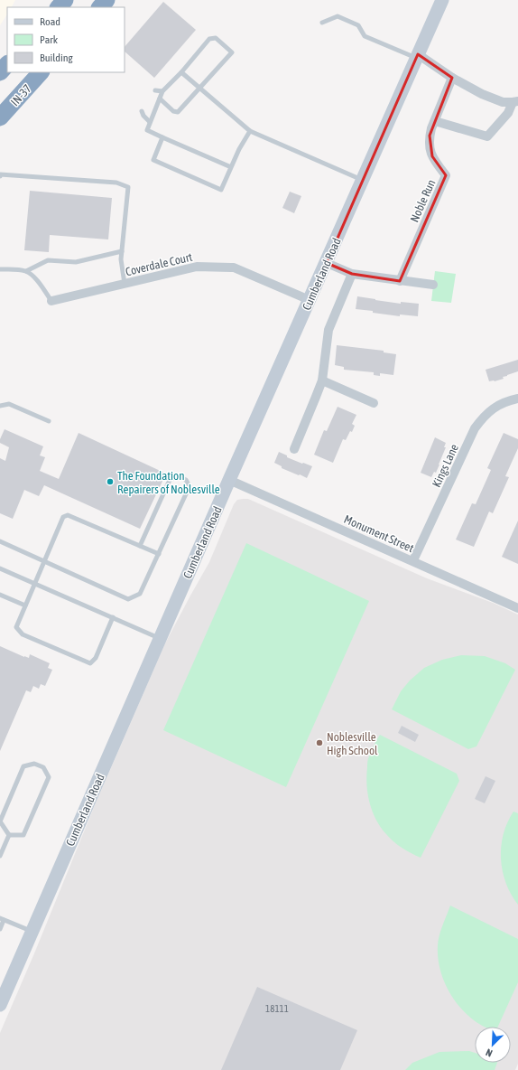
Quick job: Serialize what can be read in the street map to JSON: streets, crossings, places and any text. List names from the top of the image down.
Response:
{
  "streets": {
    "highway": ["IN-37"],
    "street": [
      "Noble Run",
      "Coverdale Court",
      "Cumberland Road",
      "Kings Lane",
      "Monument Street"
    ]
  },
  "crossings": [
    ["Coverdale Court", "Cumberland Road"],
    ["Cumberland Road", "Monument Street"],
    ["Kings Lane", "Monument Street"]
  ],
  "places": ["The Foundation Repairers of Noblesville", "Noblesville High School"],
  "house_numbers": ["18111"],
  "legend": ["Road", "Park", "Building"],
  "north": "bottom left"
}
